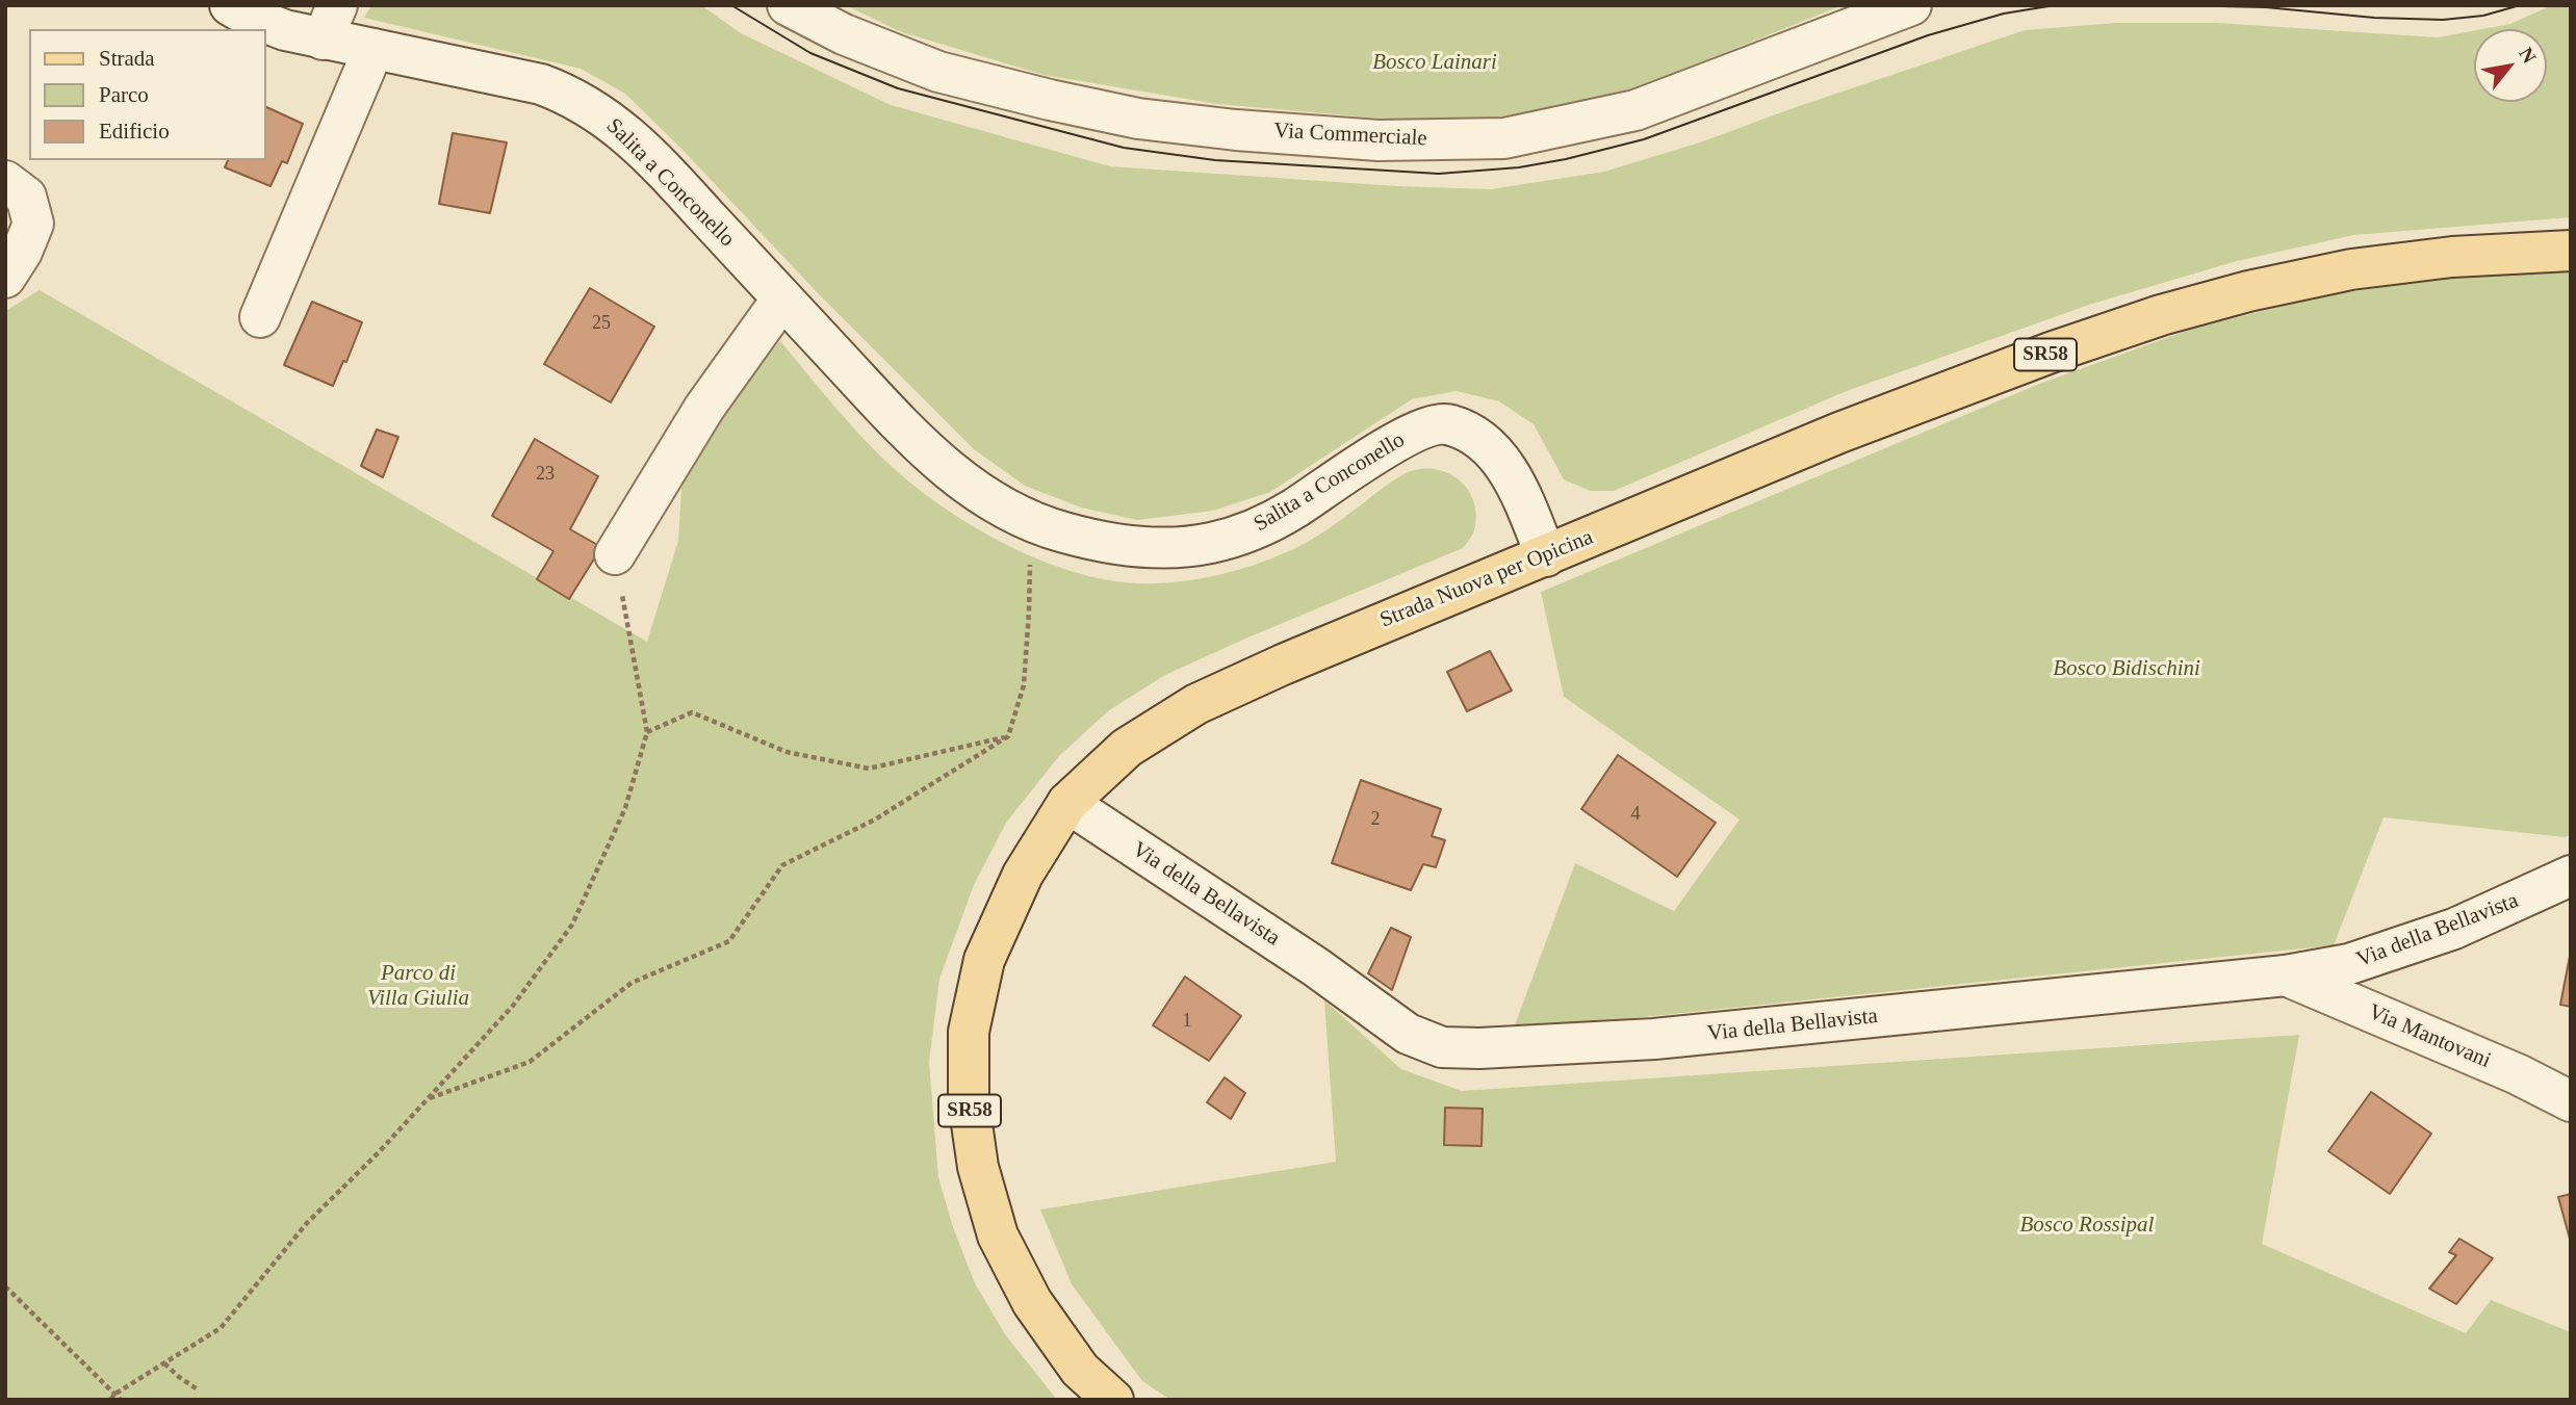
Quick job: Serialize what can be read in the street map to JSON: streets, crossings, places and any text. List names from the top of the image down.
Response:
{
  "streets": {
    "main road": ["SR58", "Strada Nuova per Opicina"],
    "street": [
      "Via Commerciale",
      "Salita a Conconello",
      "Via della Bellavista",
      "Via Mantovani"
    ]
  },
  "crossings": [
    ["Salita a Conconello", "Strada Nuova per Opicina"],
    ["Strada Nuova per Opicina", "Via della Bellavista"],
    ["Via della Bellavista", "Via Mantovani"]
  ],
  "parks": [
    "Bosco Lainari",
    "Bosco Bidischini",
    "Parco di Villa Giulia",
    "Bosco Rossipal"
  ],
  "house_numbers": [
    "25",
    "23",
    "4",
    "2",
    "1"
  ],
  "legend": ["Strada", "Parco", "Edificio"],
  "north": "top right"
}
